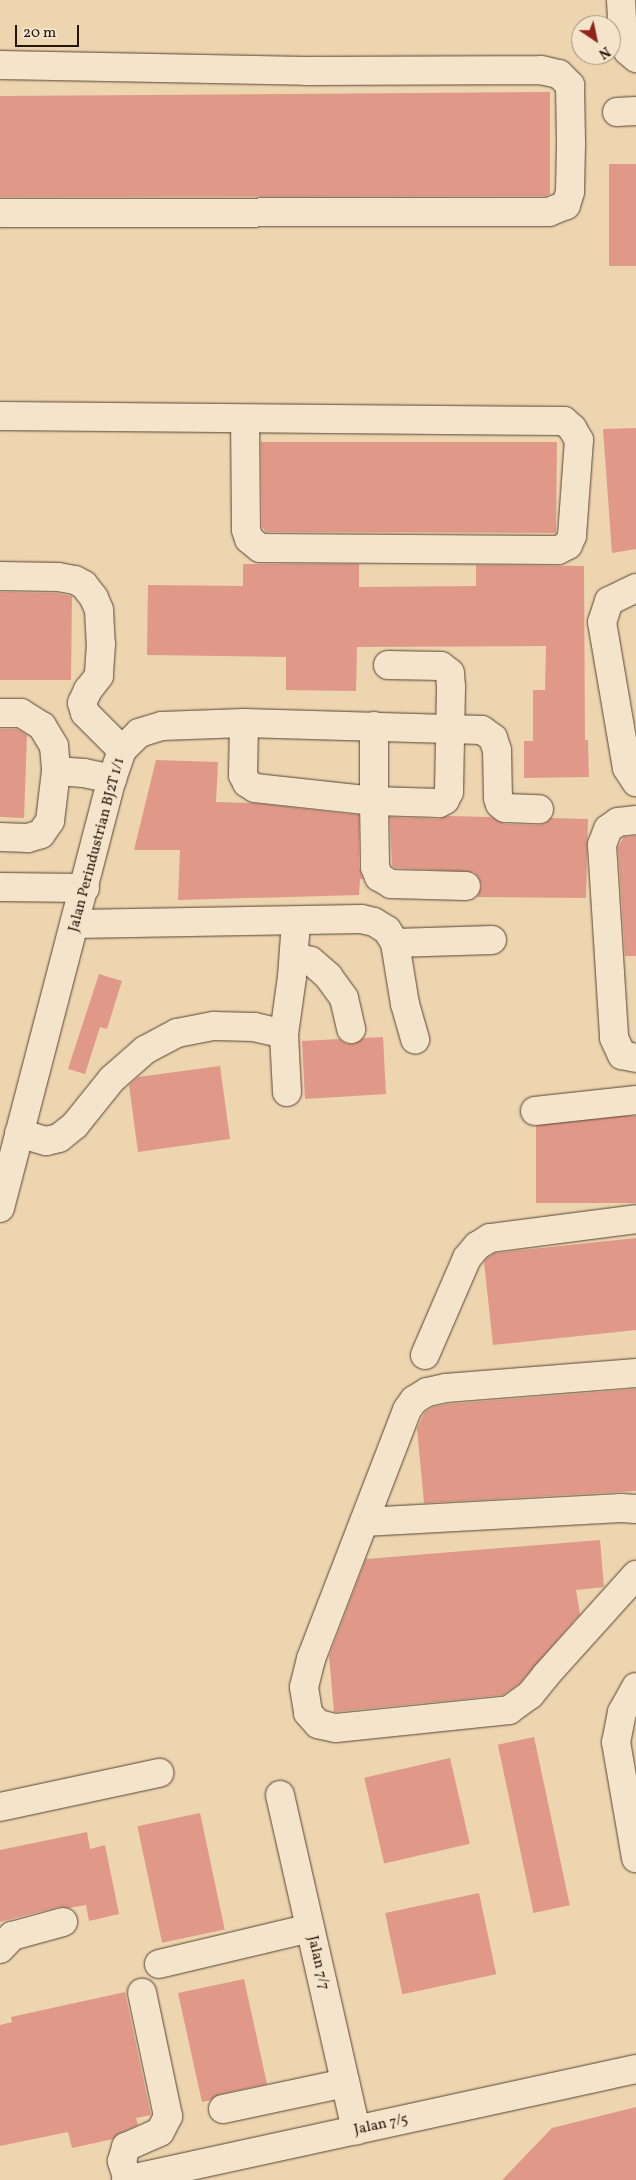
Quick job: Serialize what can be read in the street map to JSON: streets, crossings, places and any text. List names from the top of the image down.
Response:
{
  "streets": {
    "street": ["Jalan Perindustrian BJ2T 1/1", "Jalan 7/7", "Jalan 7/5"]
  },
  "crossings": [
    ["Jalan 7/7", "Jalan 7/5"]
  ],
  "scale_bar": "20 m",
  "north": "bottom right"
}
